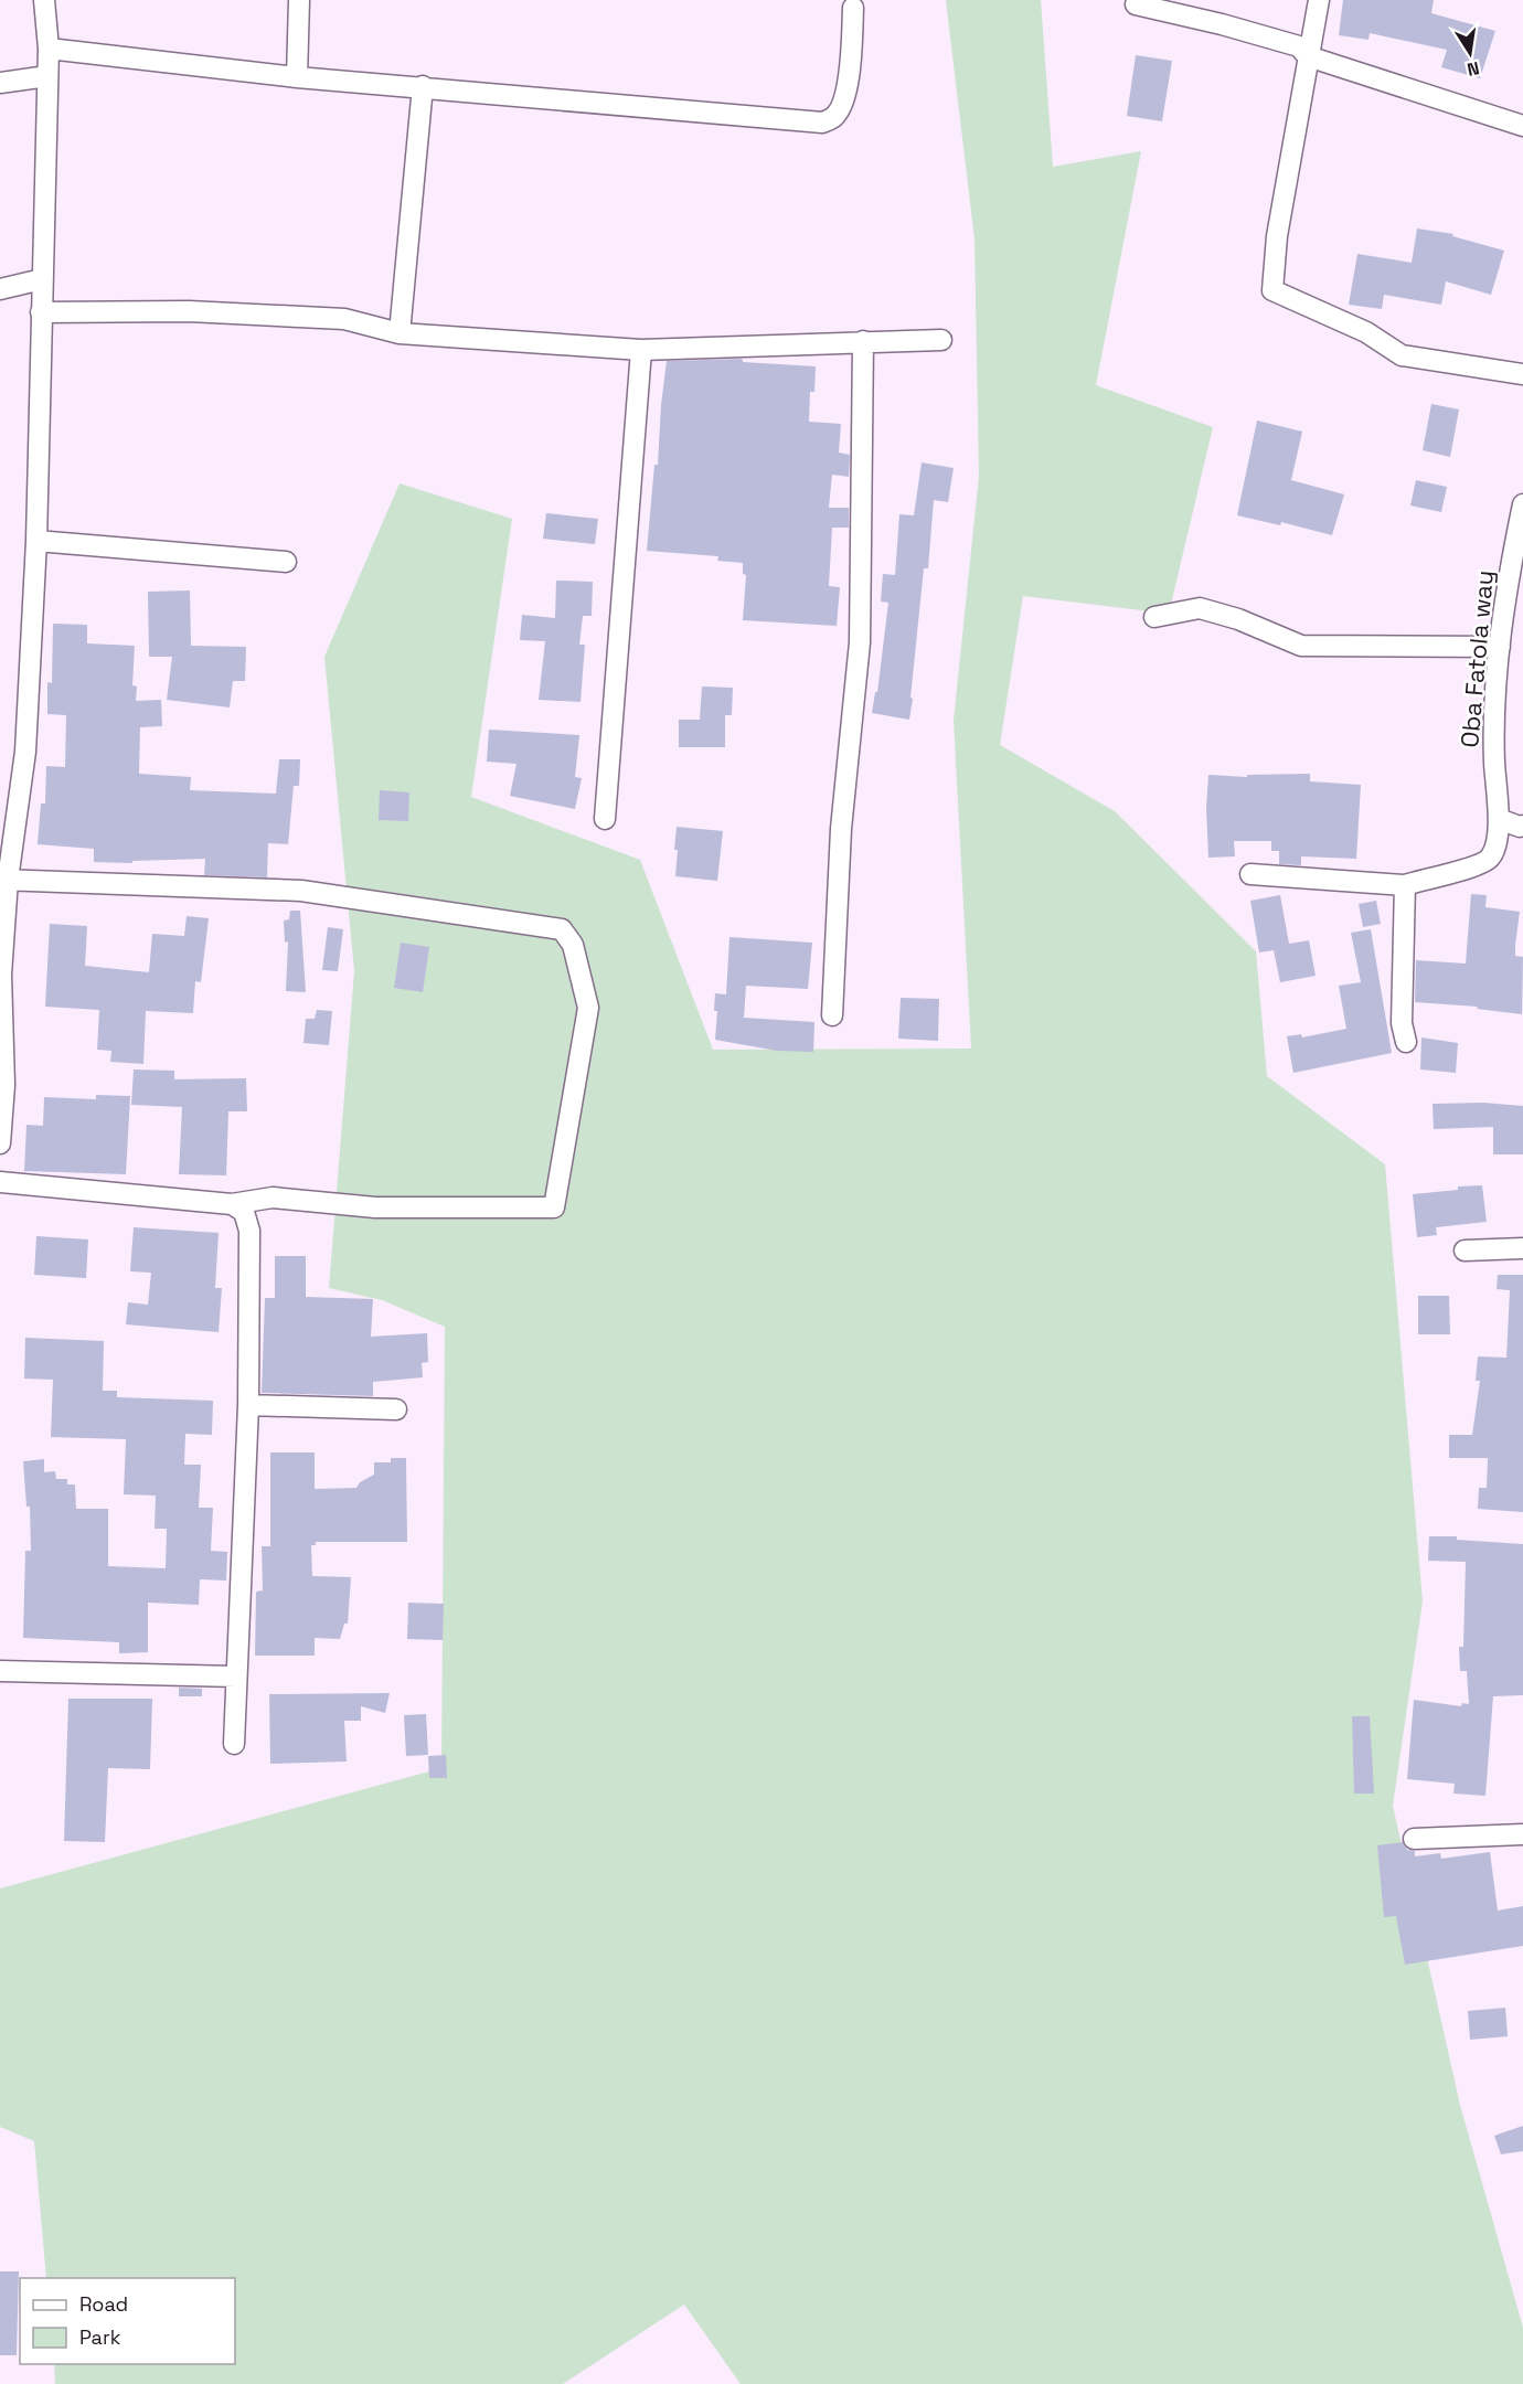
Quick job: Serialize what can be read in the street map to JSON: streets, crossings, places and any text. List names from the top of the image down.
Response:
{
  "streets": {
    "street": ["Oba Fatola way"]
  },
  "legend": ["Road", "Park"],
  "north": "bottom"
}
